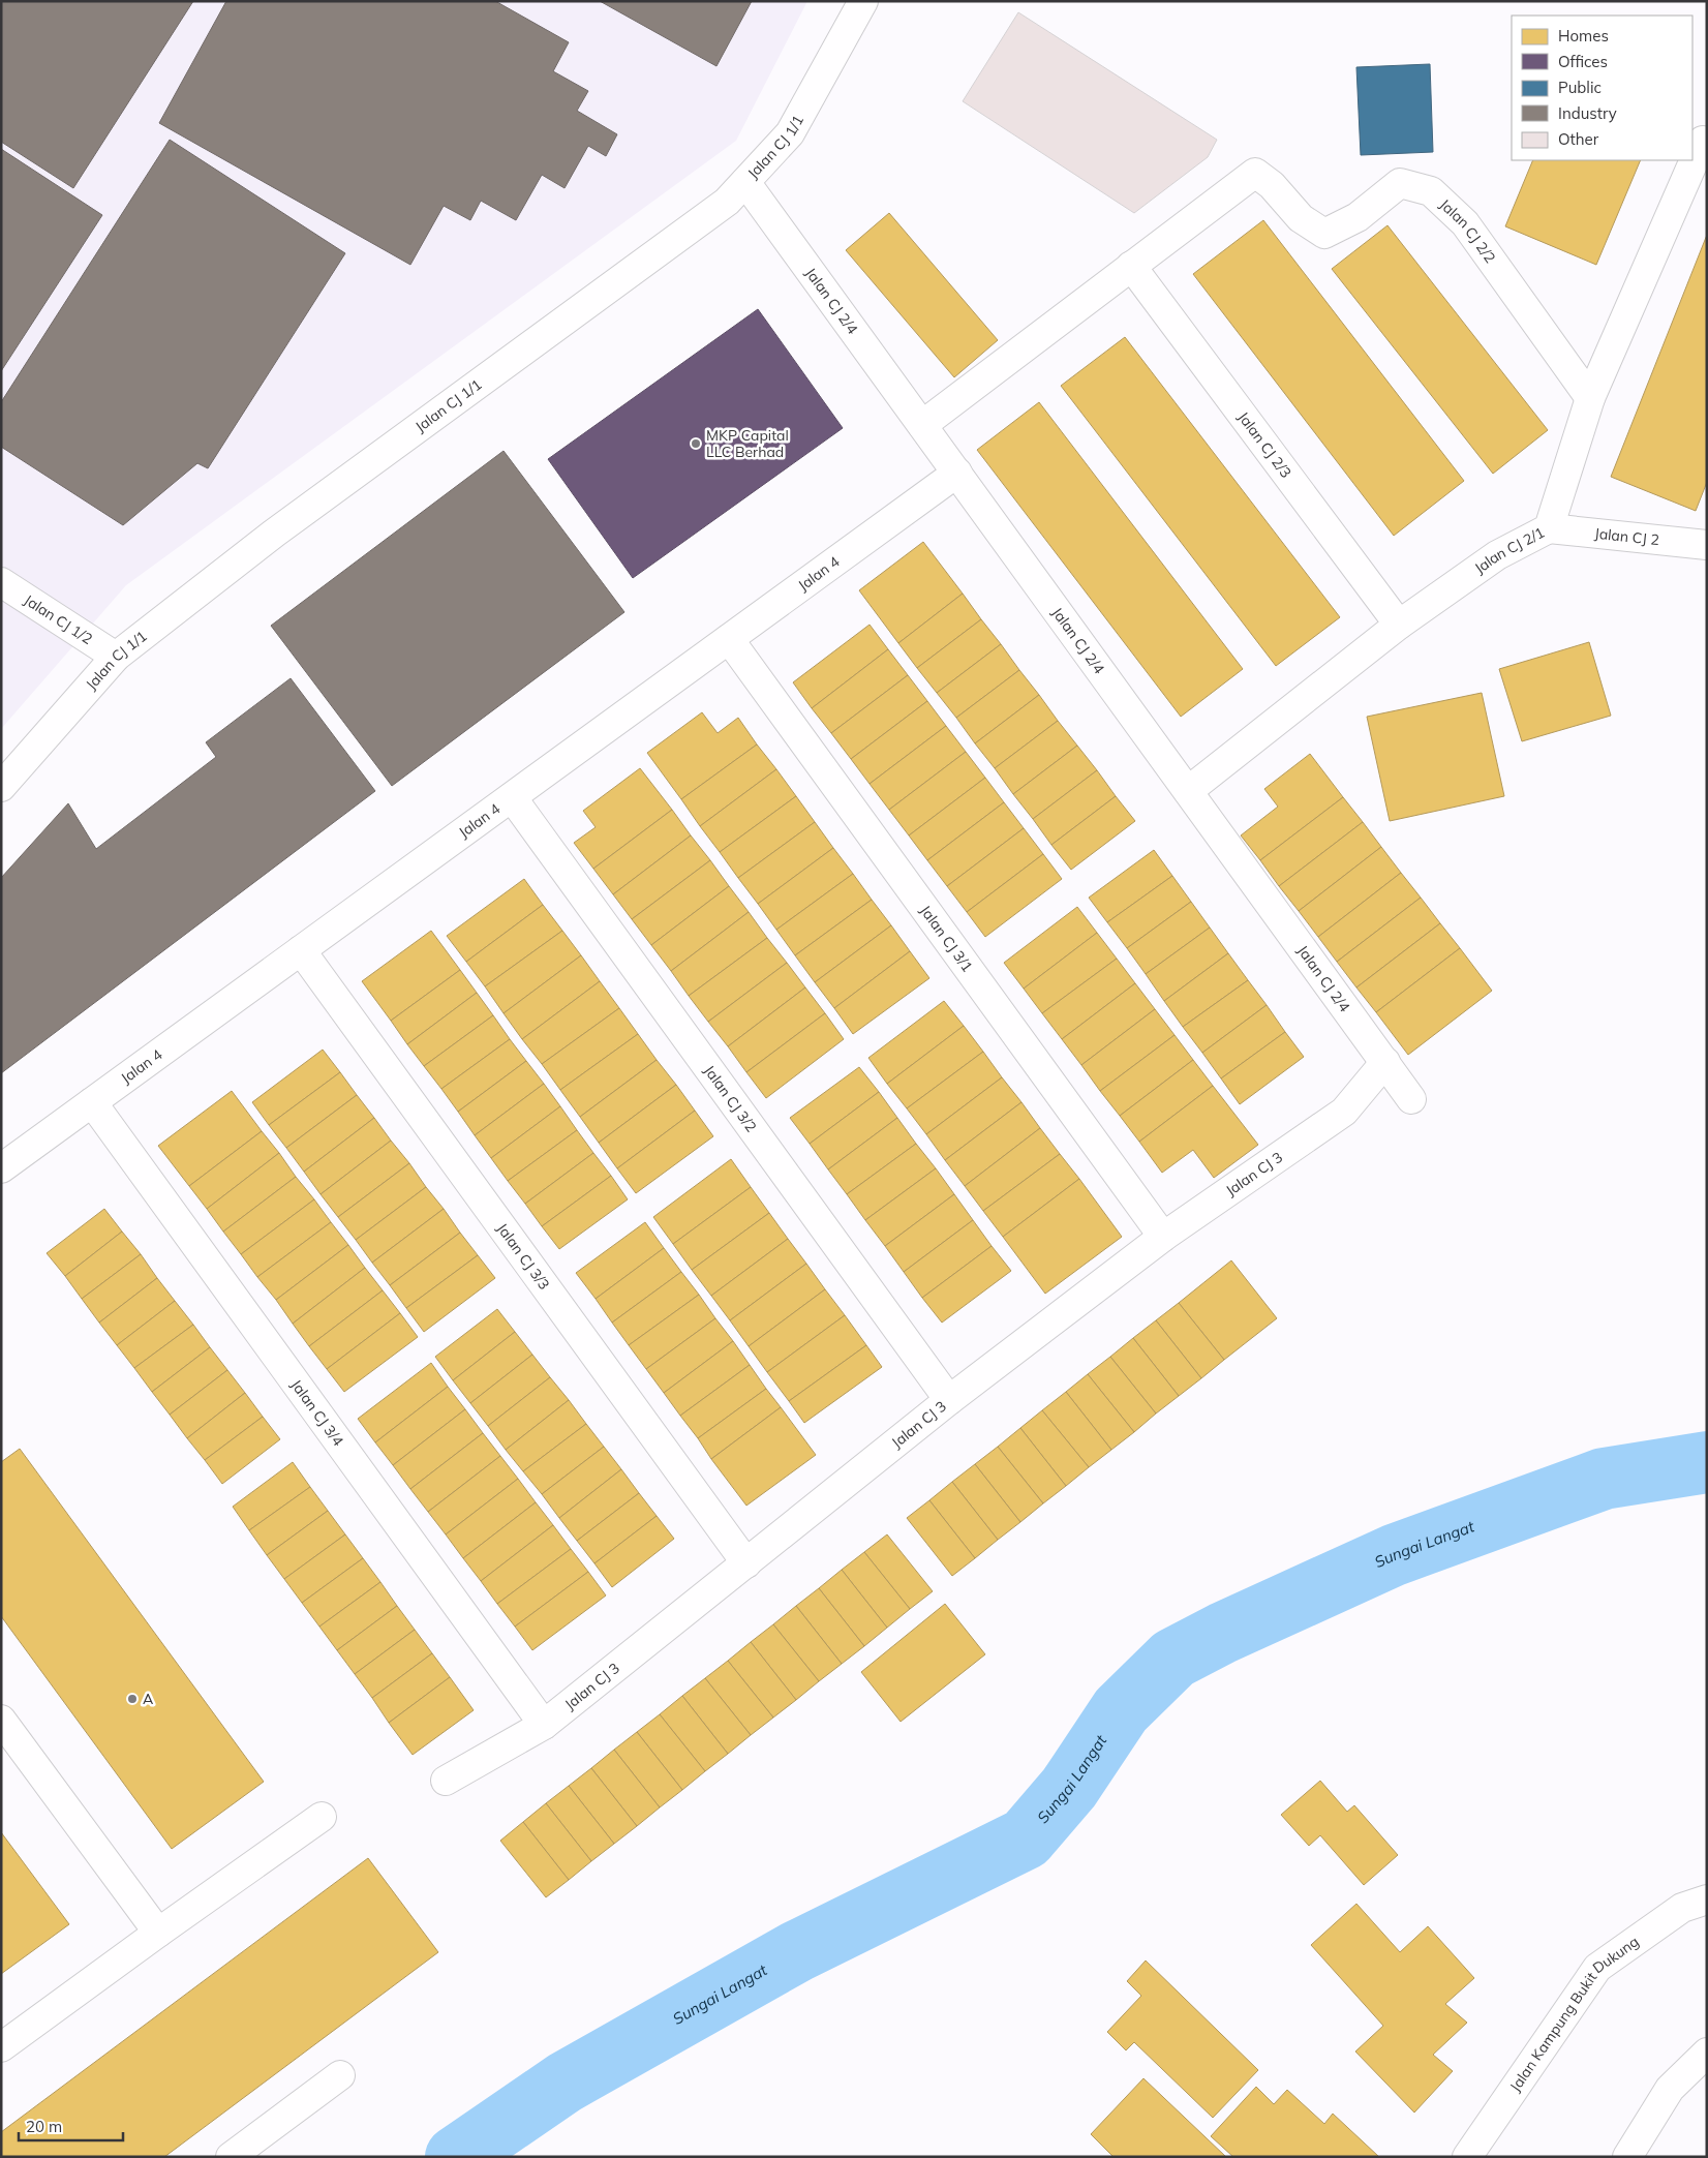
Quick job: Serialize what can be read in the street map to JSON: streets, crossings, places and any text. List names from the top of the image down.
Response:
{
  "streets": {
    "main road": [
      "Jalan CJ 1/1",
      "Jalan CJ 2/2",
      "Jalan CJ 2/4",
      "Jalan CJ 2/3",
      "Jalan CJ 2",
      "Jalan CJ 2/1",
      "Jalan 4",
      "Jalan CJ 1/2",
      "Jalan CJ 3/1",
      "Jalan CJ 3/2",
      "Jalan CJ 3",
      "Jalan CJ 3/3",
      "Jalan CJ 3/4",
      "Jalan Kampung Bukit Dukung"
    ]
  },
  "crossings": [
    ["Jalan CJ 1/1", "Jalan CJ 2/4"],
    ["Jalan CJ 1/1", "Jalan CJ 1/2"],
    ["Jalan CJ 2/2", "Jalan CJ 2/3"],
    ["Jalan CJ 2/2", "Jalan CJ 2/1"],
    ["Jalan CJ 2/4", "Jalan CJ 2/1"],
    ["Jalan CJ 2/4", "Jalan 4"],
    ["Jalan CJ 2/4", "Jalan CJ 3"],
    ["Jalan CJ 2/3", "Jalan CJ 2/1"],
    ["Jalan CJ 2", "Jalan CJ 2/1"],
    ["Jalan 4", "Jalan CJ 3/1"],
    ["Jalan 4", "Jalan CJ 3/2"],
    ["Jalan 4", "Jalan CJ 3/3"],
    ["Jalan 4", "Jalan CJ 3/4"],
    ["Jalan CJ 3/1", "Jalan CJ 3"],
    ["Jalan CJ 3/2", "Jalan CJ 3"],
    ["Jalan CJ 3", "Jalan CJ 3/3"],
    ["Jalan CJ 3", "Jalan CJ 3/4"]
  ],
  "water": ["Sungai Langat"],
  "places": ["MKP Capital LLC Berhad", "A"],
  "legend": [
    "Homes",
    "Offices",
    "Public",
    "Industry",
    "Other"
  ],
  "scale_bar": "20 m"
}
